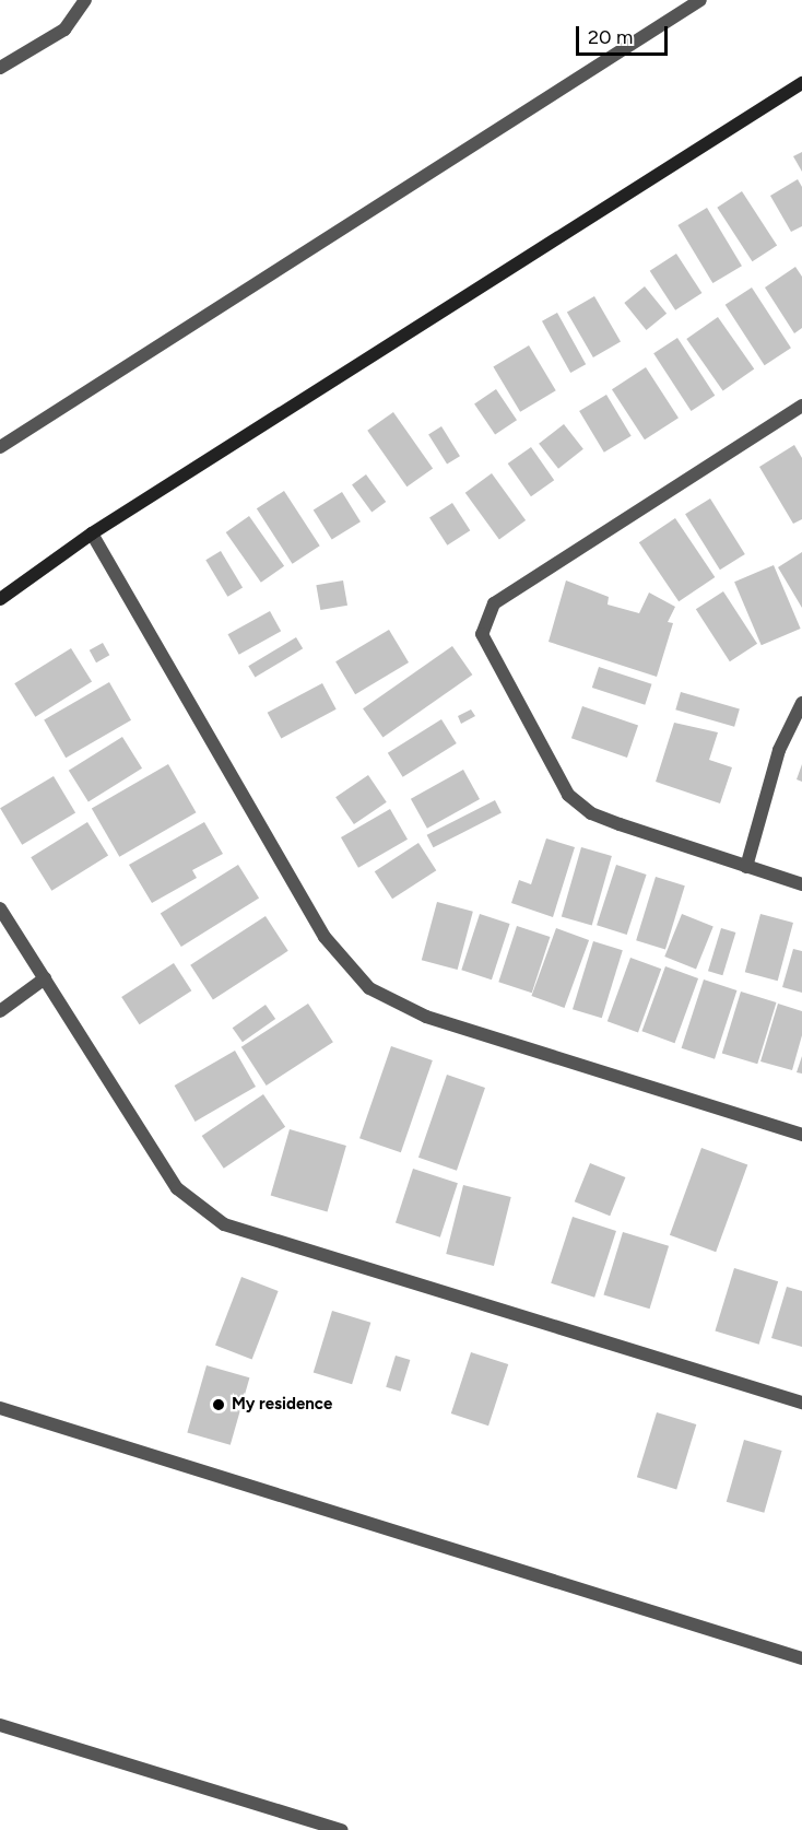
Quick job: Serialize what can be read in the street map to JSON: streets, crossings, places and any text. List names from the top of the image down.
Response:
{
  "places": ["My residence"],
  "scale_bar": "20 m"
}
